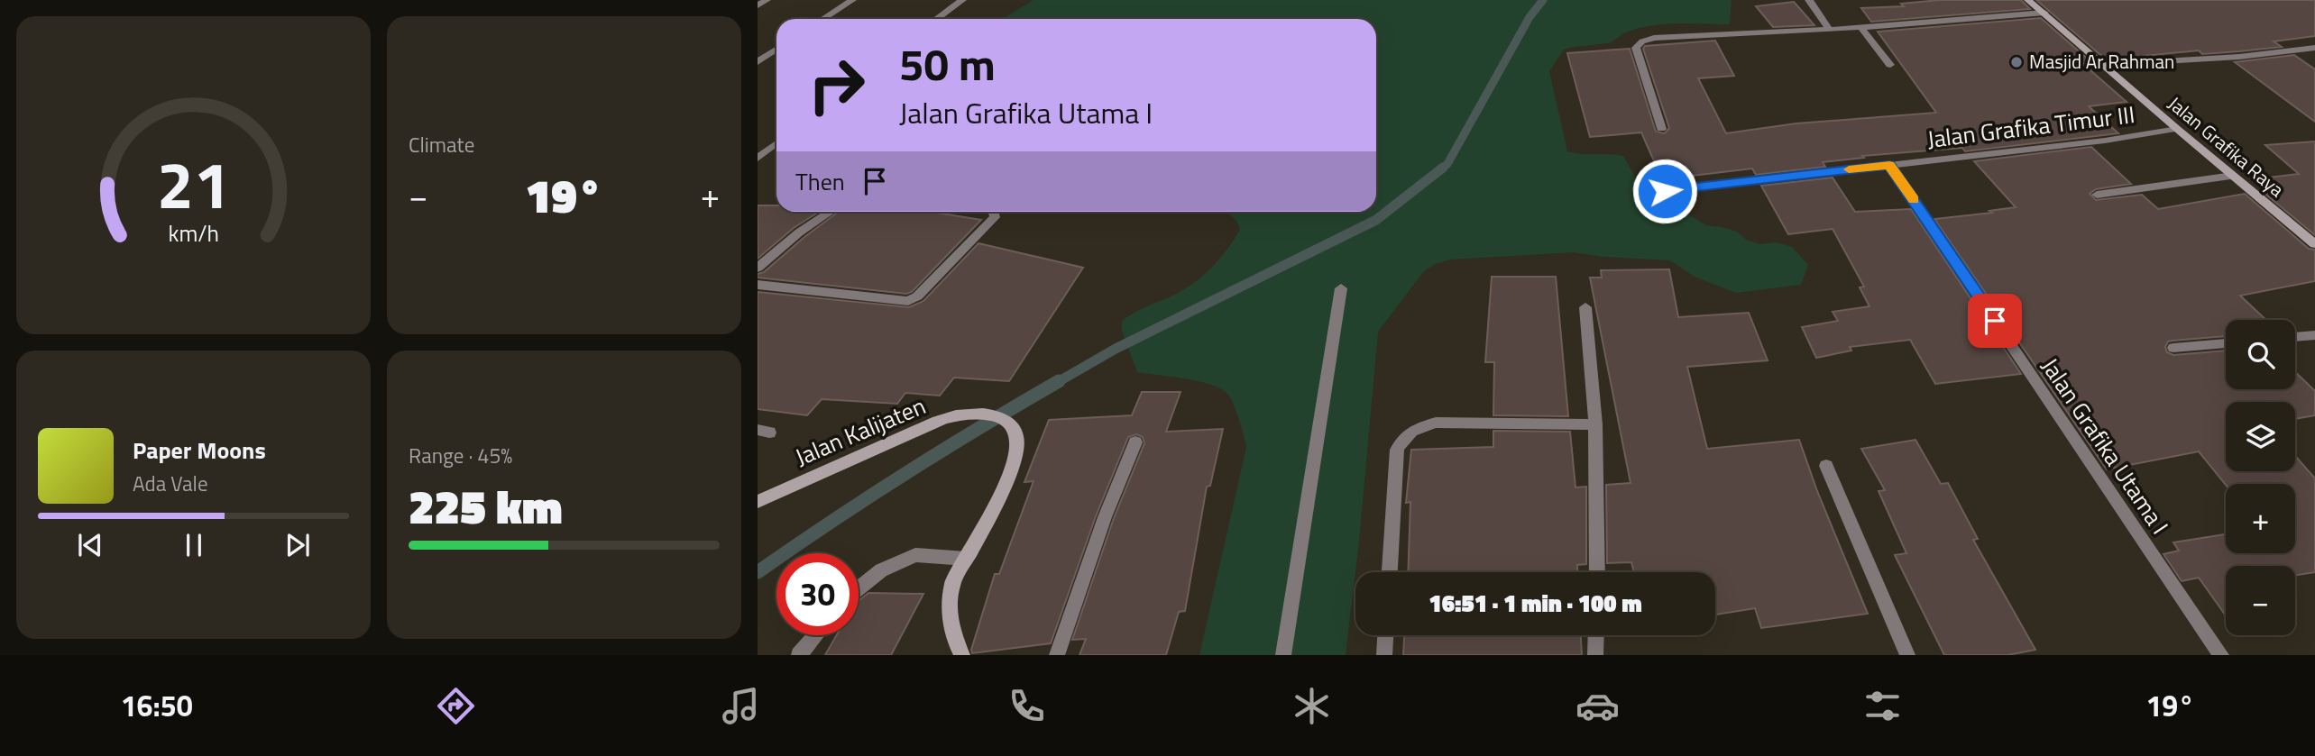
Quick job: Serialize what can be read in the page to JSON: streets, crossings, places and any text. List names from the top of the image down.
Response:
{
  "streets": {
    "main road": ["Jalan Grafika Raya", "Jalan Kalijaten"],
    "street": ["Jalan Grafika Timur III", "Jalan Grafika Utama I"]
  },
  "crossings": [
    ["Jalan Grafika Timur III", "Jalan Grafika Raya"],
    ["Jalan Grafika Timur III", "Jalan Grafika Utama I"]
  ],
  "places": ["Masjid Ar Rahman"],
  "page": {
    "tile": [
      "Climate",
      ["Range · 45%", "225 km"]
    ],
    "turn": ["50 m", "Jalan Grafika Utama I"],
    "then": "Then",
    "heat": ["−", "19°", "+"],
    "map_buttons": ["+", "−"],
    "song": ["Paper Moons", "Ada Vale"],
    "limit": "30",
    "trip": "16:51 · 1 min · 100 m",
    "tabs": ["16:50", "19°"],
    "gauge": ["21", "km/h"]
  }
}
